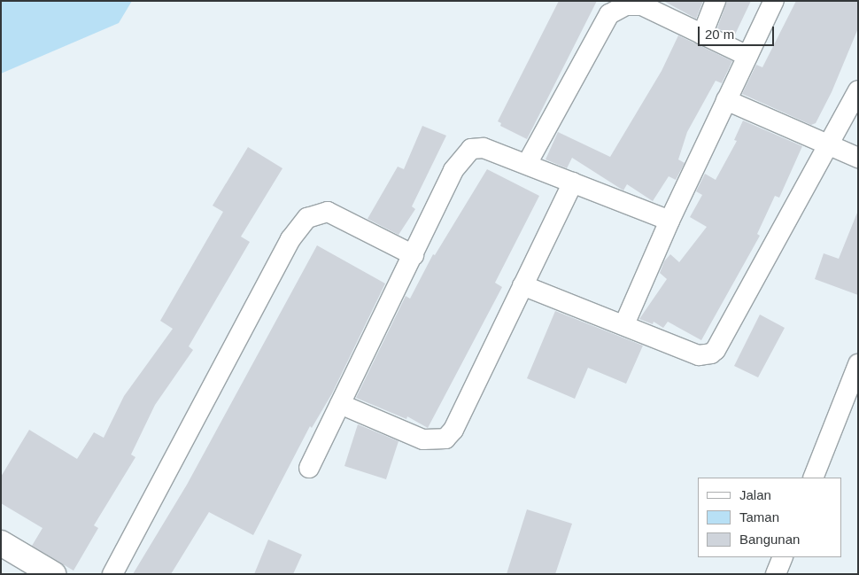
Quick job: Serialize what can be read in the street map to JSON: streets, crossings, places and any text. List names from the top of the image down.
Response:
{
  "legend": ["Jalan", "Taman", "Bangunan"],
  "scale_bar": "20 m"
}
